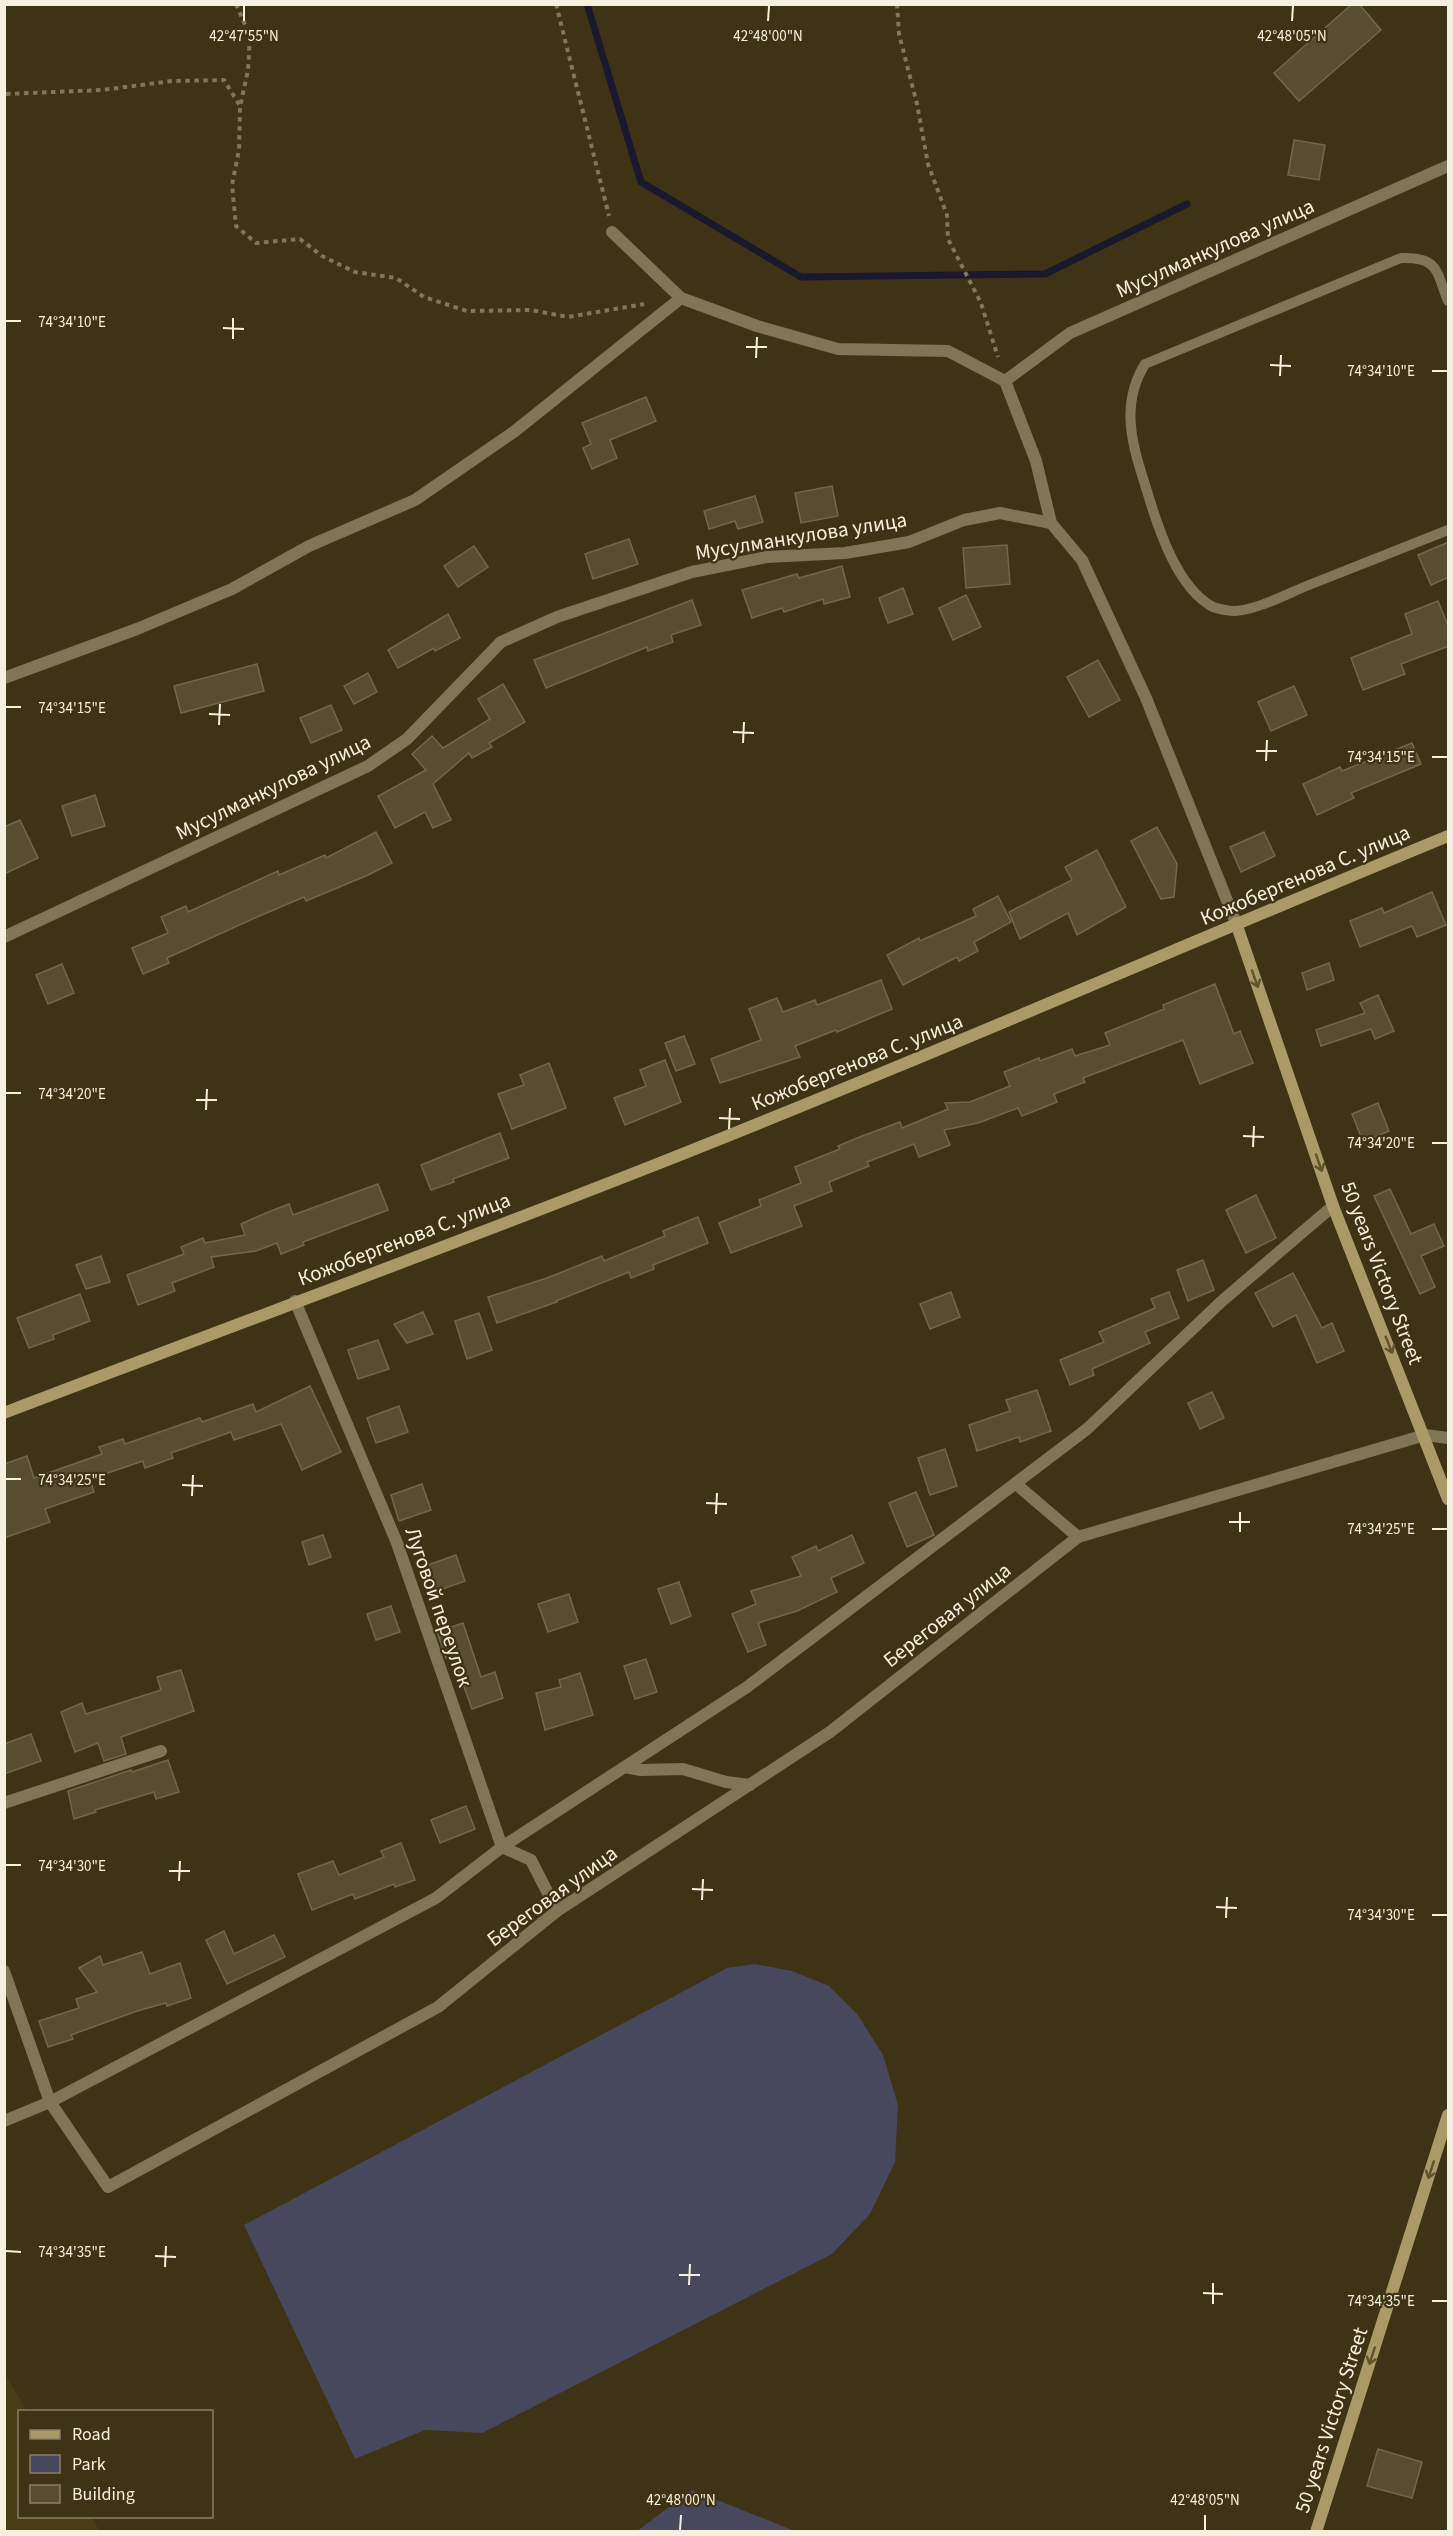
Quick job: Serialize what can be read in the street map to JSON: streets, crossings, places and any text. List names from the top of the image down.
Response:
{
  "streets": {
    "main road": ["Кожобергенова С. улица", "50 years Victory Street"],
    "street": ["Мусулманкулова улица", "Луговой переулок", "Береговая улица"]
  },
  "crossings": [
    ["Кожобергенова С. улица", "50 years Victory Street"],
    ["Кожобергенова С. улица", "Луговой переулок"],
    ["50 years Victory Street", "Береговая улица"]
  ],
  "one_way": ["50 years Victory Street"],
  "legend": ["Road", "Park", "Building"],
  "coordinates": [
    "42°47'55\"N",
    "42°48'00\"N",
    "42°48'05\"N",
    "74°34'10\"E",
    "74°34'15\"E",
    "74°34'20\"E",
    "74°34'25\"E",
    "74°34'30\"E",
    "74°34'35\"E"
  ]
}
